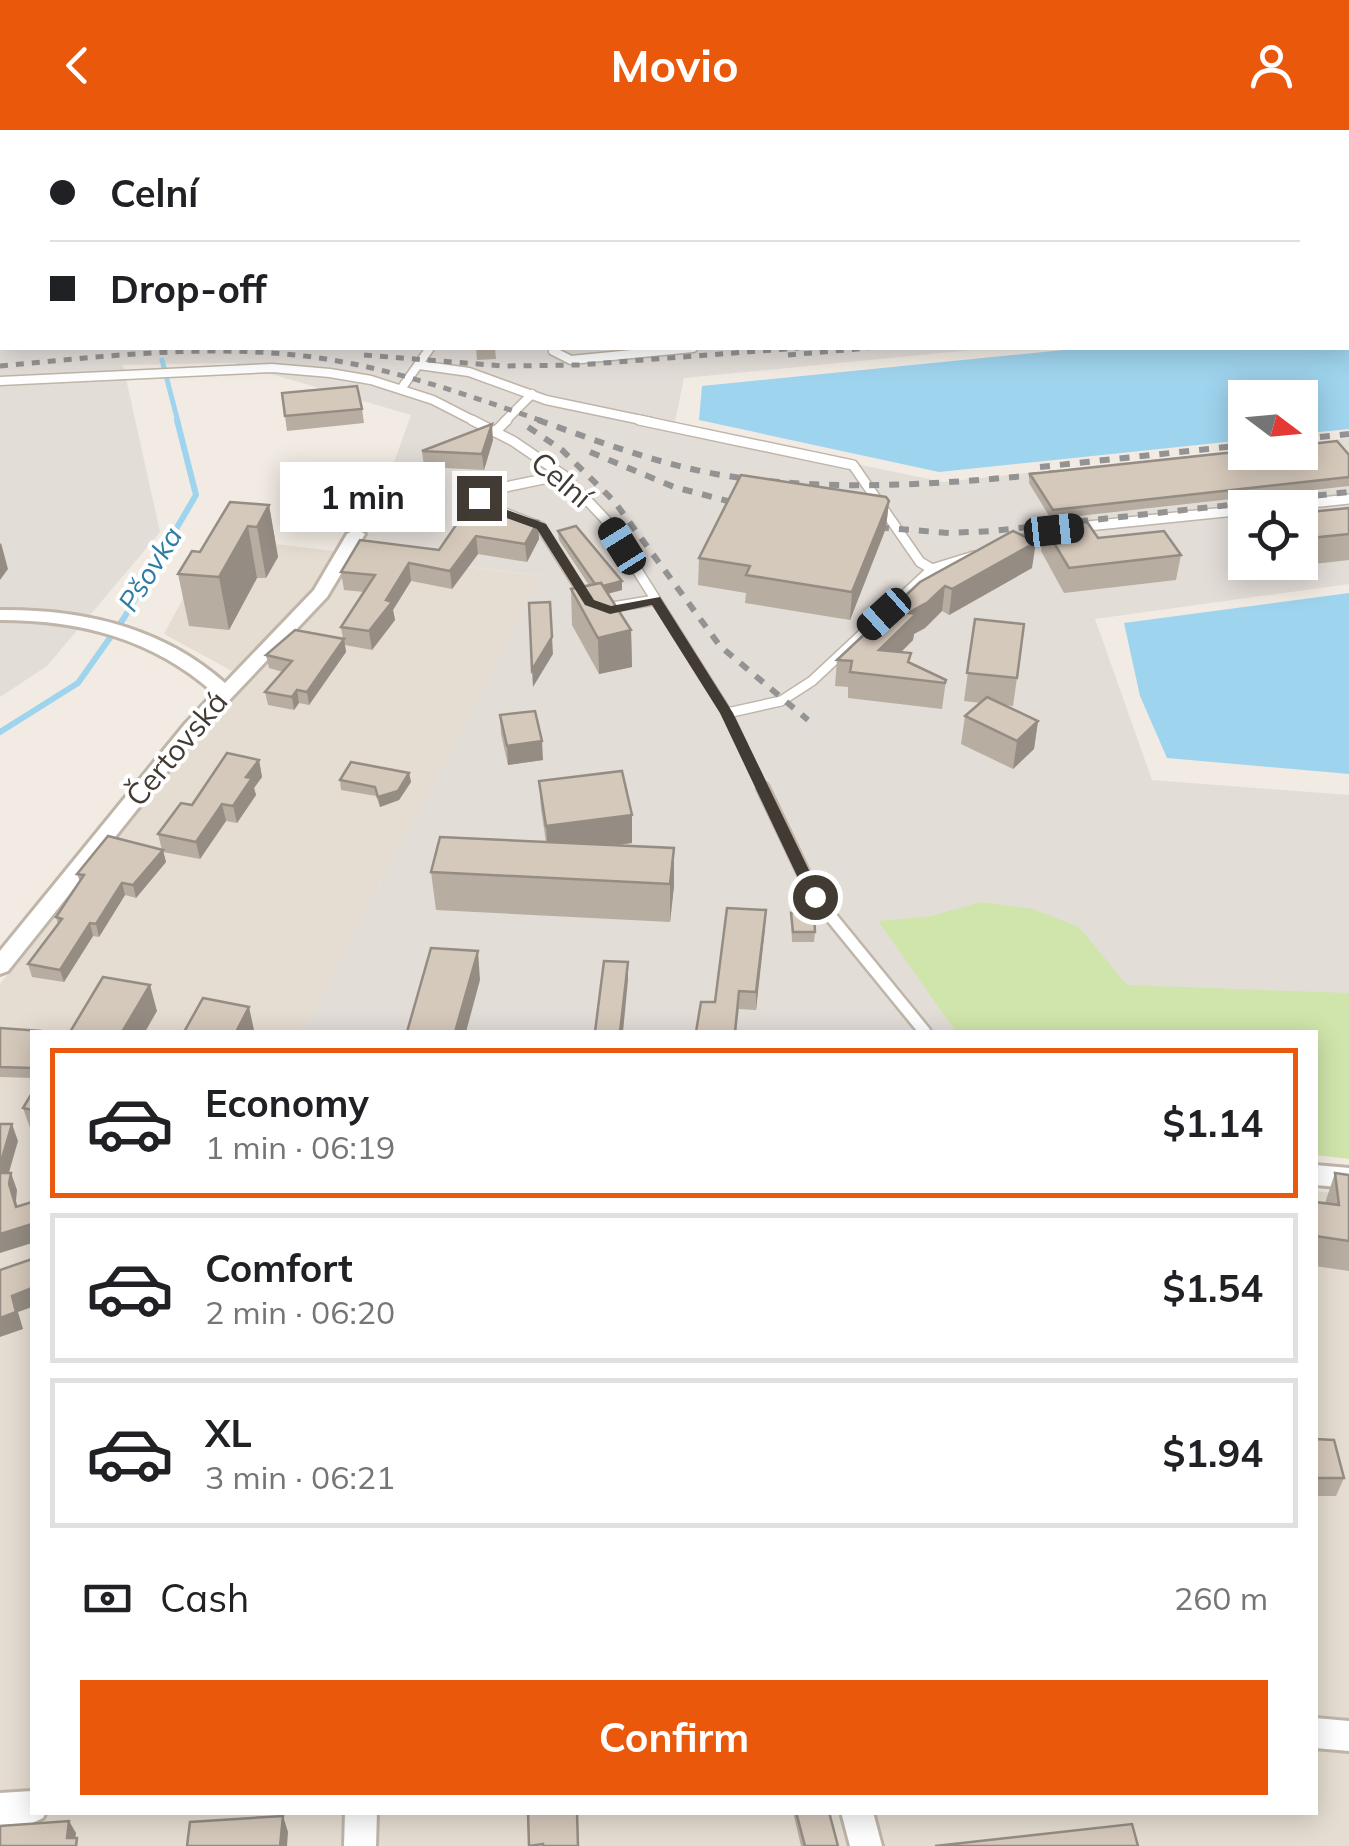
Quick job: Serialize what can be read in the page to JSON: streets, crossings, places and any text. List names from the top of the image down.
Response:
{
  "streets": {
    "street": ["Čertovská"],
    "lane": ["Celní"]
  },
  "water": ["Pšovka"],
  "north": "right",
  "page": {
    "header": "Movio",
    "banner": ["Celní", "Drop-off"],
    "bubble": "1 min",
    "list": [
      {
        "name": "Economy",
        "note": "1 min · 06:19",
        "value": "$1.14"
      },
      {
        "name": "Comfort",
        "note": "2 min · 06:20",
        "value": "$1.54"
      },
      {
        "name": "XL",
        "note": "3 min · 06:21",
        "value": "$1.94"
      }
    ],
    "pay": ["Cash", "260 m"],
    "buttons": "Confirm"
  }
}
